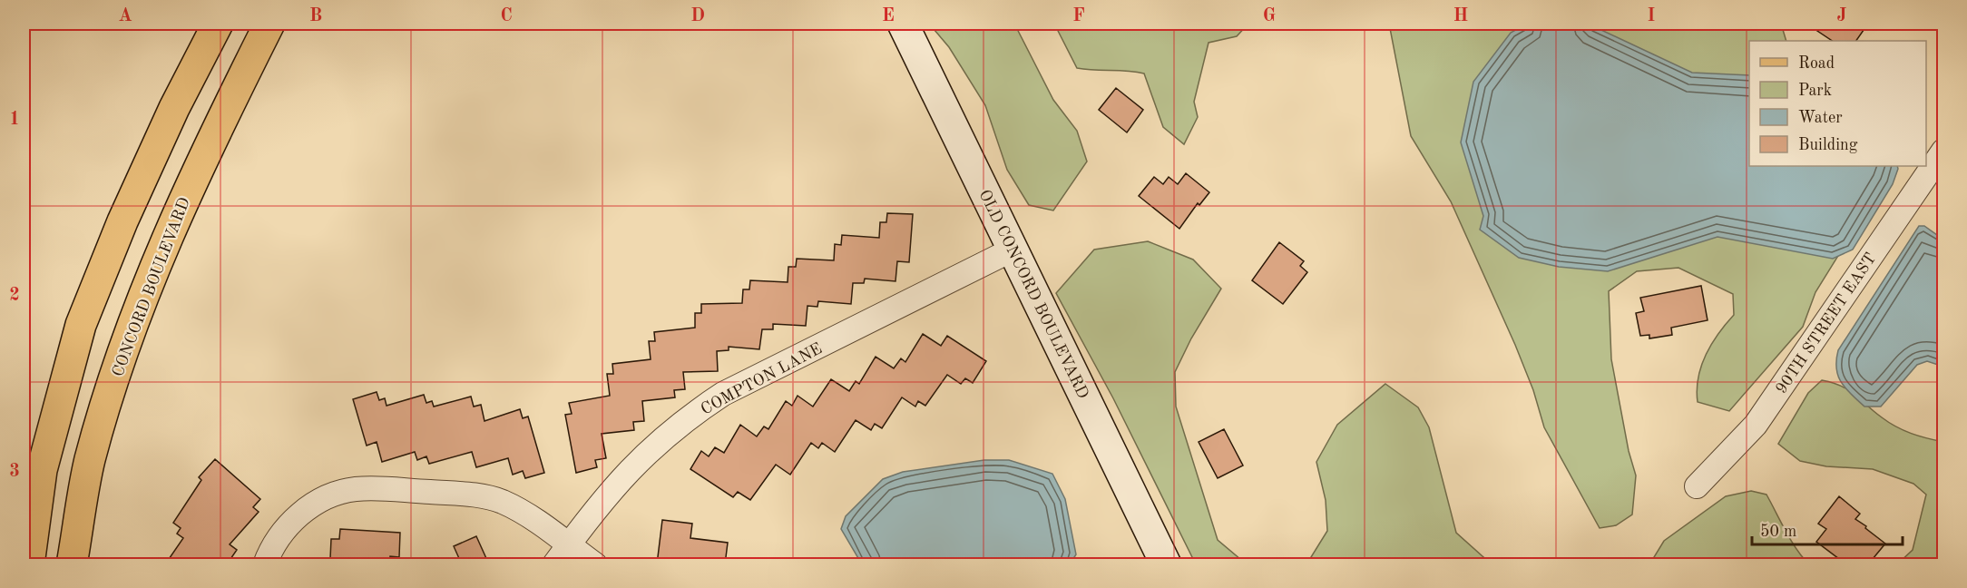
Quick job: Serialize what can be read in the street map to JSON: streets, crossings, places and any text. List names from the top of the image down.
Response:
{
  "streets": {
    "main road": ["CONCORD BOULEVARD"],
    "street": ["OLD CONCORD BOULEVARD", "90TH STREET EAST", "COMPTON LANE"]
  },
  "crossings": [
    ["OLD CONCORD BOULEVARD", "COMPTON LANE"]
  ],
  "legend": [
    "Road",
    "Park",
    "Water",
    "Building"
  ],
  "scale_bar": "50 m",
  "grid": {
    "columns": [
      "A",
      "B",
      "C",
      "D",
      "E",
      "F",
      "G",
      "H",
      "I",
      "J"
    ],
    "rows": ["1", "2", "3"]
  }
}
